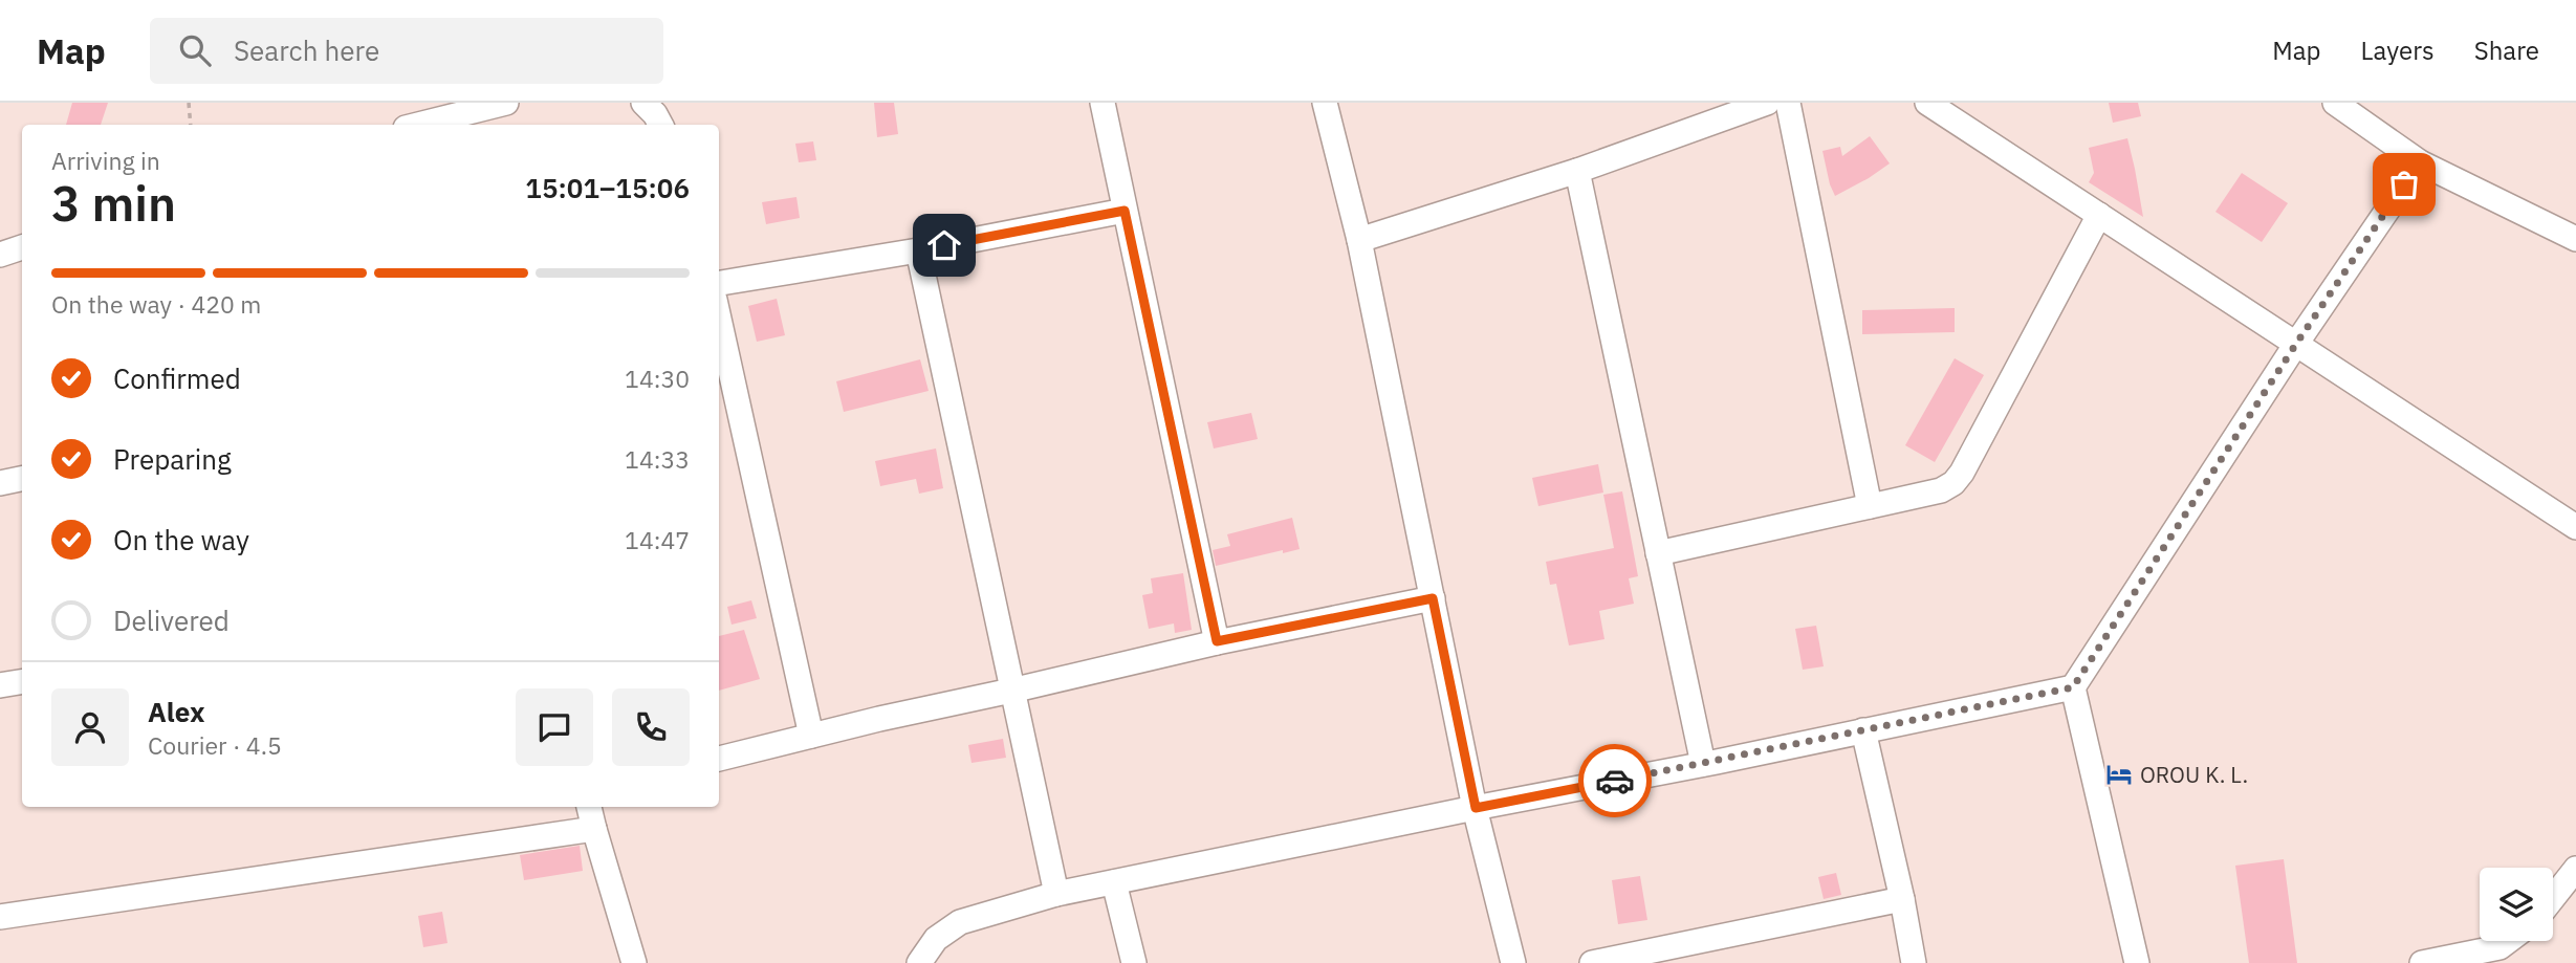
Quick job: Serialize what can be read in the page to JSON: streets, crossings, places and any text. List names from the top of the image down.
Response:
{
  "places": {
    "hotel": ["OROU K. L."]
  },
  "page": {
    "header": "Map",
    "search": "Search here",
    "nav": ["Map", "Layers", "Share"],
    "heading": ["3 min", "Arriving in", "15:01–15:06"],
    "panel": ["Alex", "Courier · 4.5"],
    "bar": "On the way · 420 m",
    "list": [
      ["Confirmed", "14:30"],
      ["Preparing", "14:33"],
      ["On the way", "14:47"],
      "Delivered"
    ]
  }
}
